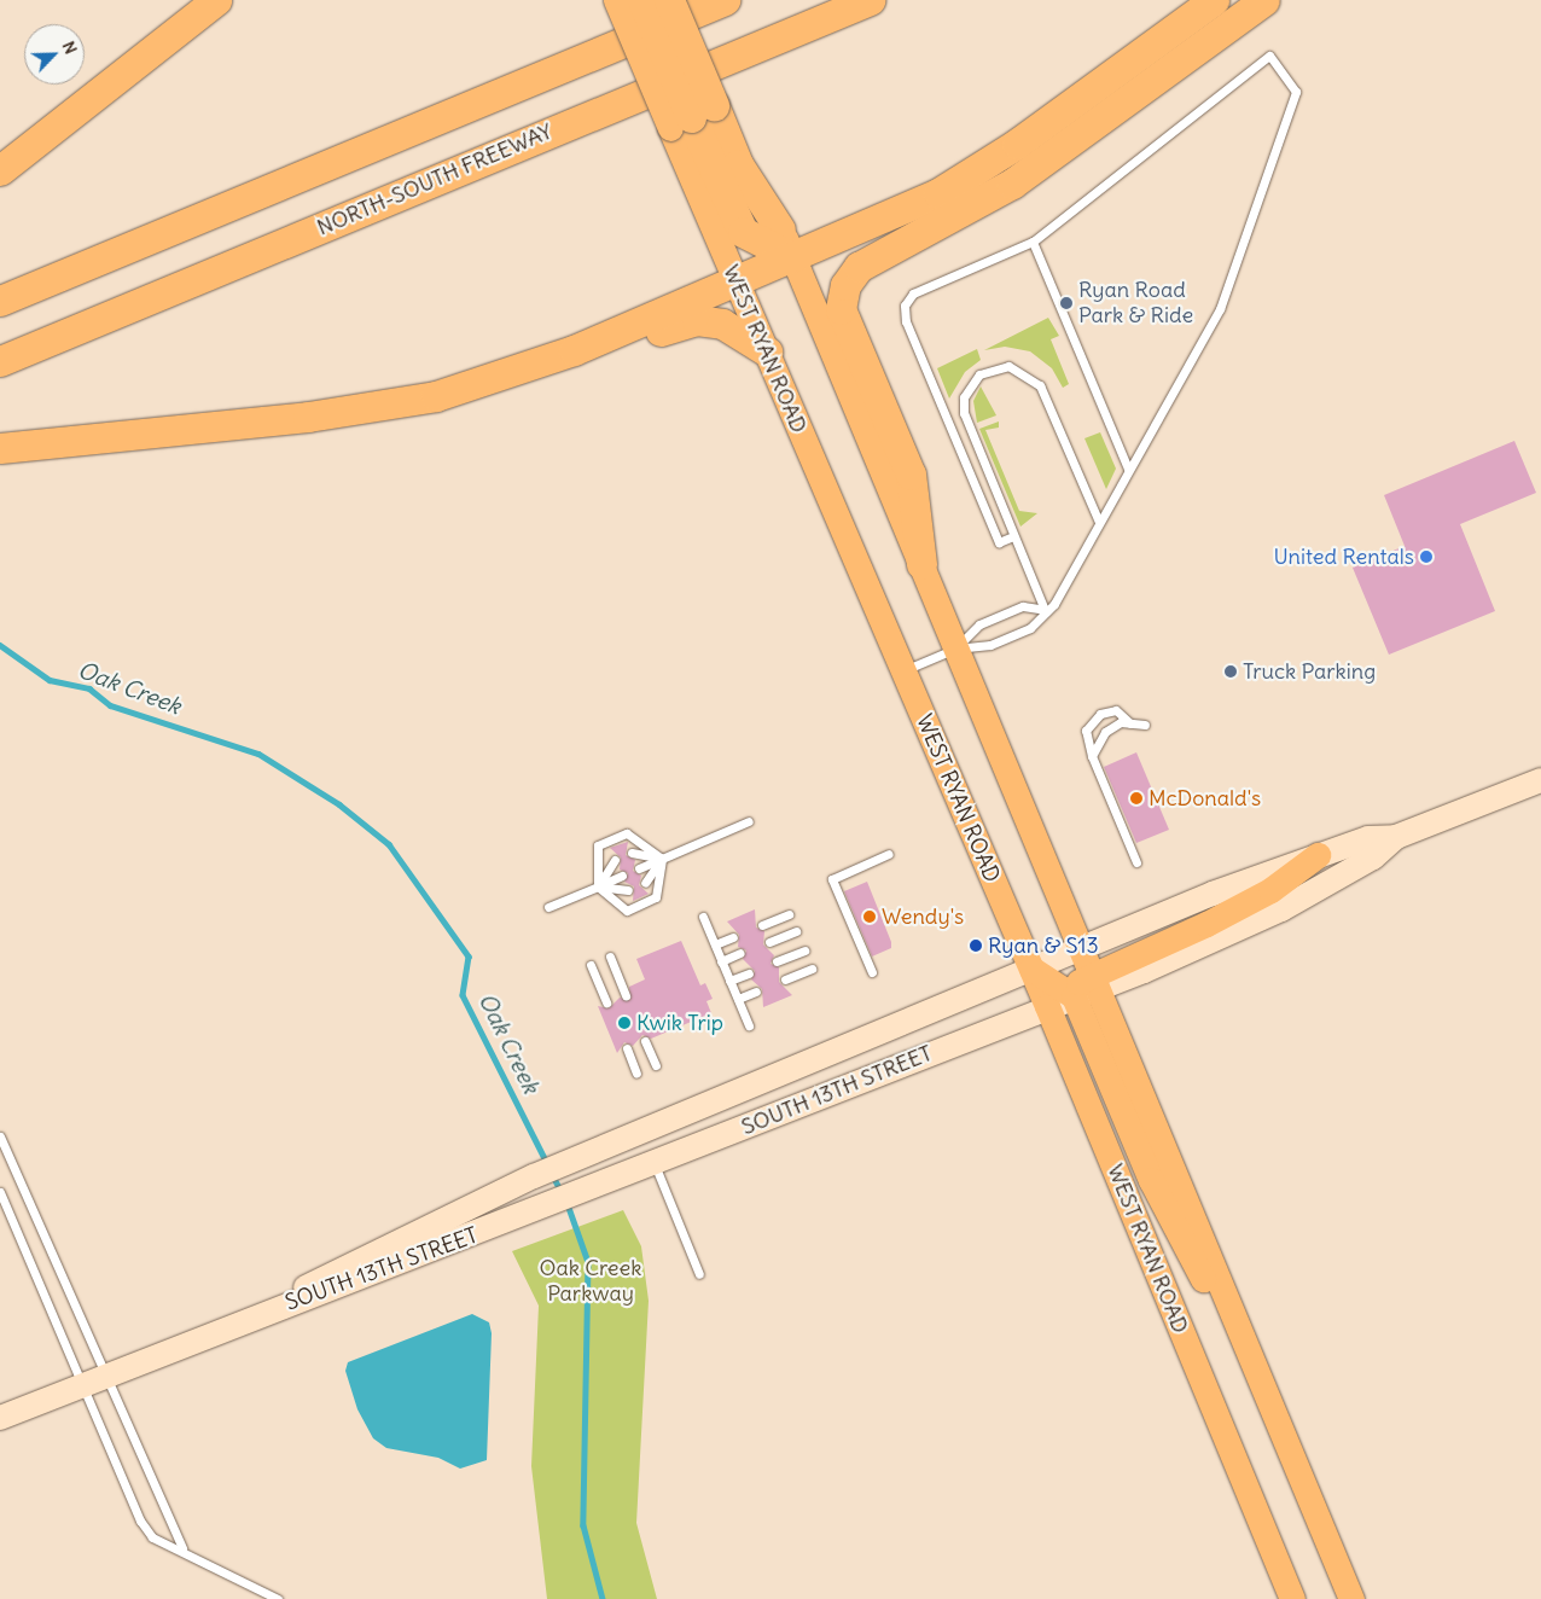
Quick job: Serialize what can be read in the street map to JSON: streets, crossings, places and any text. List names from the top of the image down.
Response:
{
  "streets": {
    "highway": ["NORTH-SOUTH FREEWAY"],
    "main road": ["WEST RYAN ROAD"],
    "street": ["SOUTH 13TH STREET"]
  },
  "crossings": [
    ["WEST RYAN ROAD", "SOUTH 13TH STREET"]
  ],
  "water": ["Oak Creek"],
  "parks": ["Oak Creek Parkway"],
  "places": [
    "Ryan Road Park & Ride",
    "United Rentals",
    "Truck Parking",
    "McDonald's",
    "Wendy's",
    "Ryan & S13",
    "Kwik Trip"
  ],
  "north": "top right"
}
